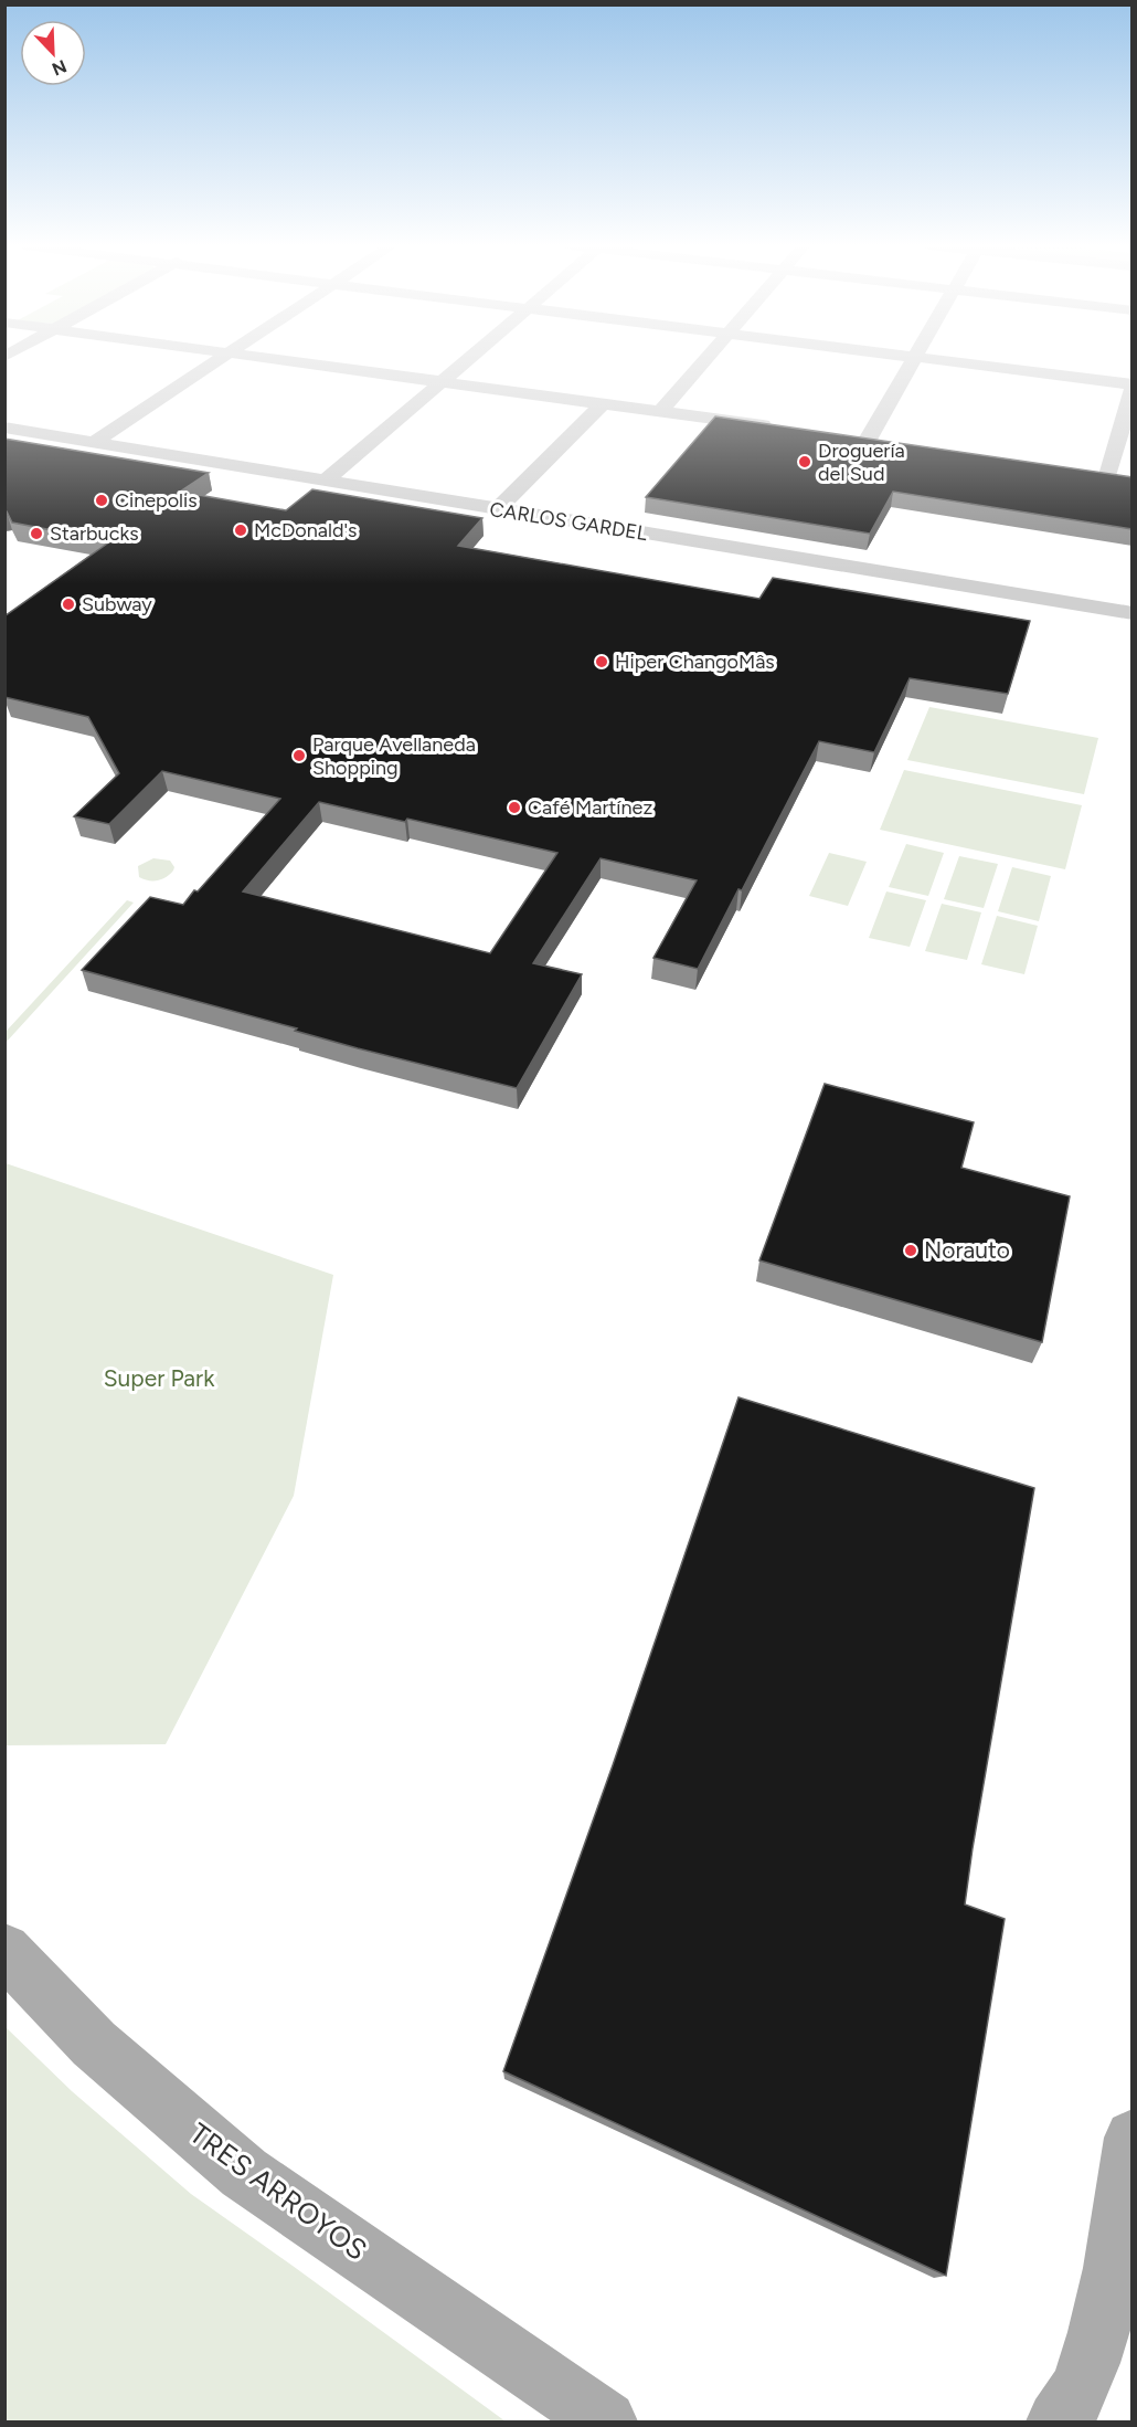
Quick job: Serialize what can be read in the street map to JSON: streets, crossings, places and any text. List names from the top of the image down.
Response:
{
  "streets": {
    "main road": ["TRES ARROYOS"],
    "street": ["CARLOS GARDEL"]
  },
  "parks": ["Super Park"],
  "places": [
    "Droguería del Sud",
    "Cinepolis",
    "McDonald's",
    "Starbucks",
    "Subway",
    "Hiper ChangoMâs",
    "Parque Avellaneda Shopping",
    "Café Martínez",
    "Norauto"
  ],
  "north": "bottom right"
}
